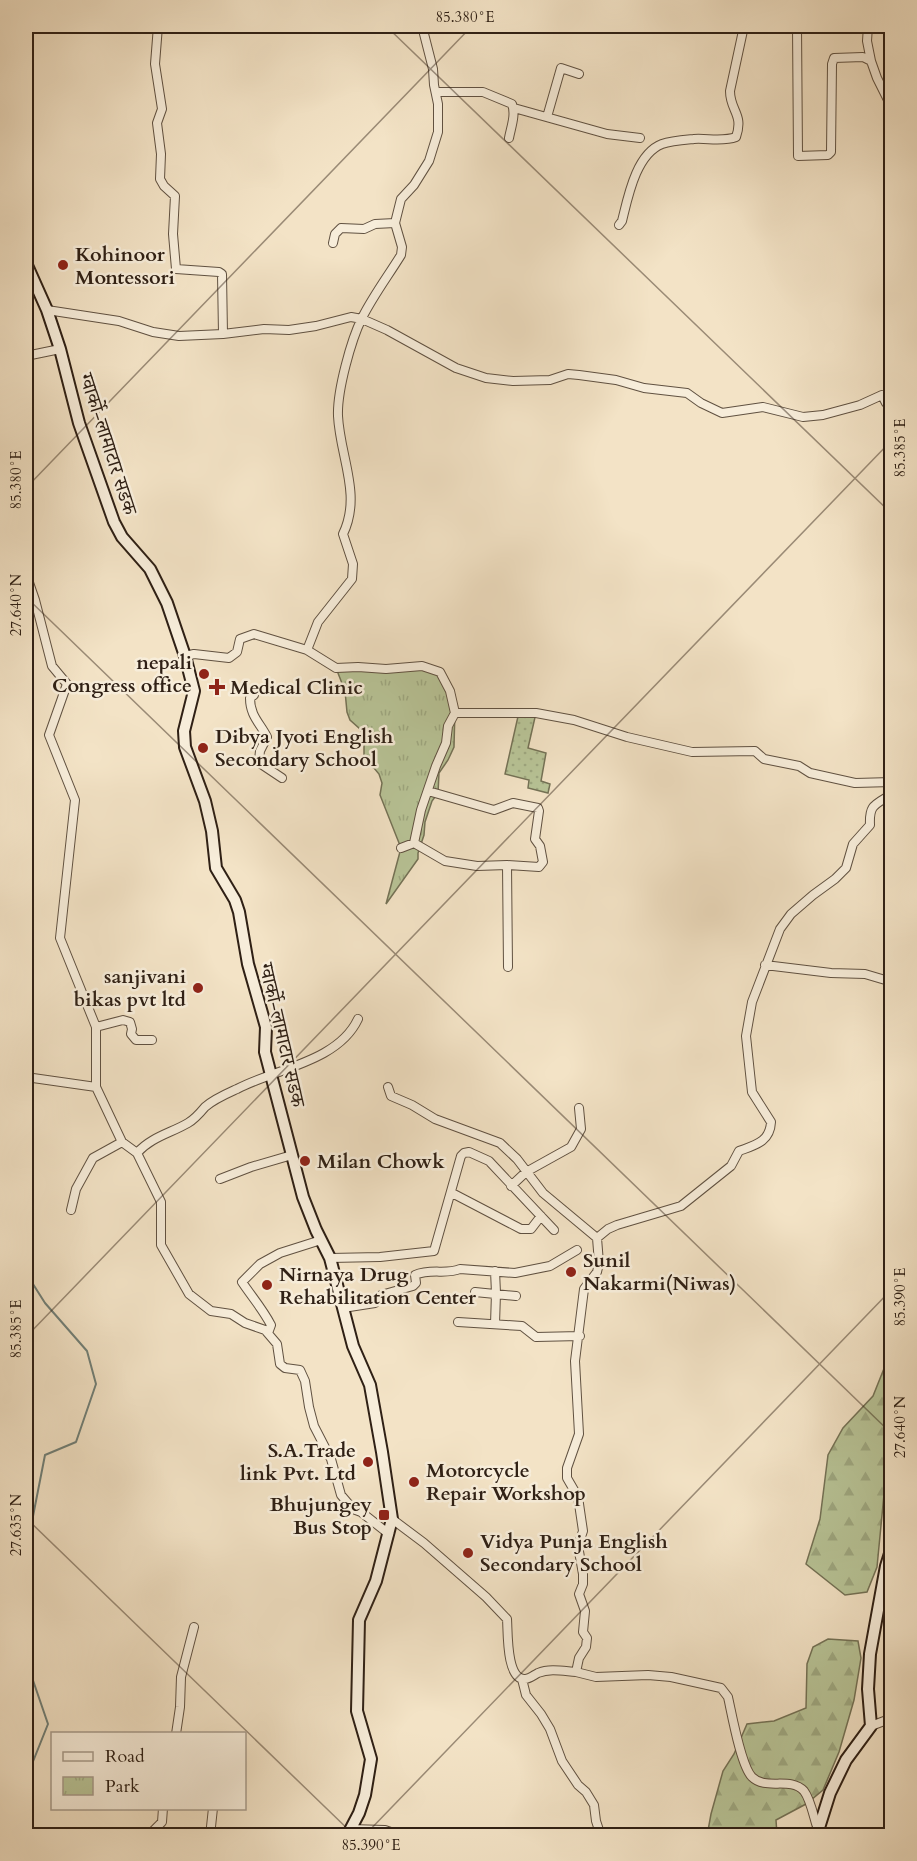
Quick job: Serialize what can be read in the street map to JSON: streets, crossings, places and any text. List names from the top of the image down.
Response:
{
  "streets": {
    "main road": ["ग्वार्को-लामाटार सडक"]
  },
  "places": {
    "other": [
      "Kohinoor Montessori",
      "nepali Congress office",
      "Dibya Jyoti English Secondary School",
      "sanjivani bikas pvt ltd",
      "Milan Chowk",
      "Sunil Nakarmi(Niwas)",
      "Nirnaya Drug Rehabilitation Center",
      "S.A.Trade link Pvt. Ltd",
      "Motorcycle Repair Workshop",
      "Vidya Punja English Secondary School"
    ],
    "health": ["Medical Clinic"],
    "transit": ["Bhujungey Bus Stop"]
  },
  "legend": ["Road", "Park"],
  "coordinates": [
    "85.380°E",
    "85.385°E",
    "27.640°N",
    "85.390°E",
    "27.635°N"
  ]
}
